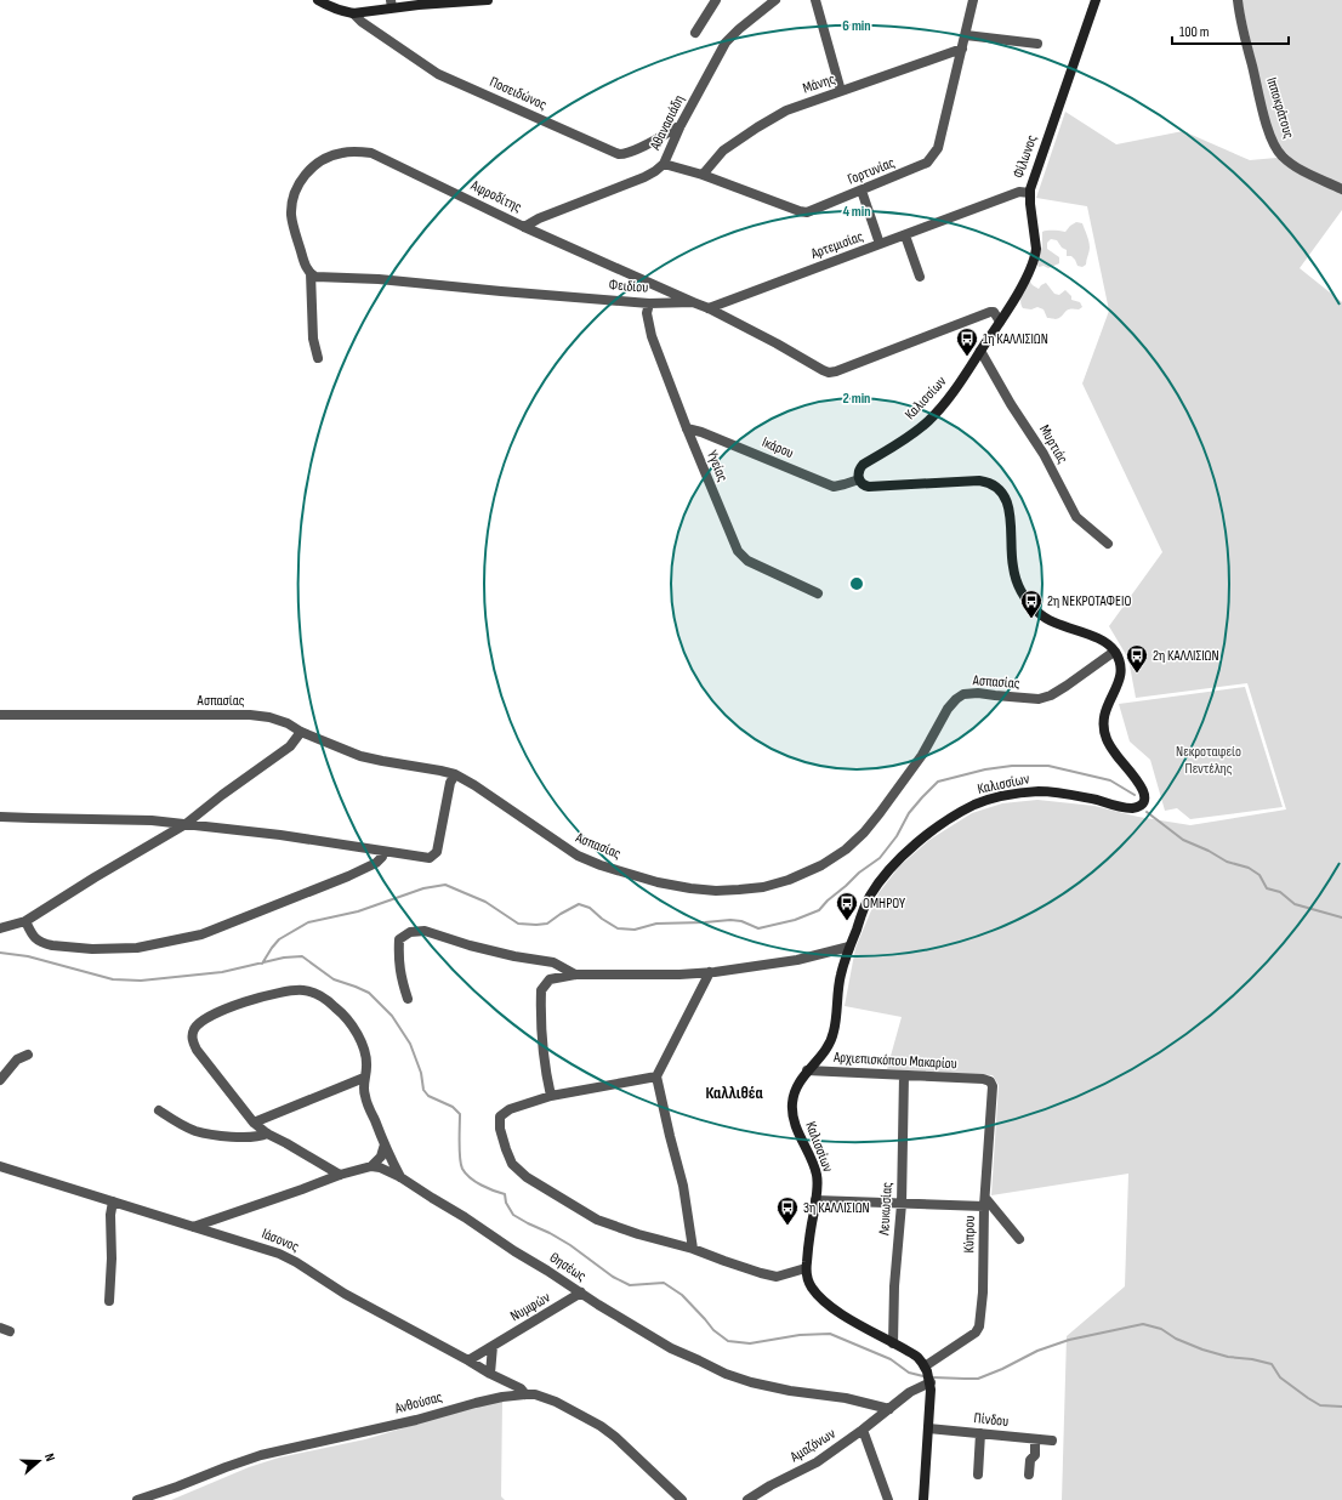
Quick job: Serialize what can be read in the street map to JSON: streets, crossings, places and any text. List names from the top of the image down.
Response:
{
  "streets": {
    "main road": ["Φίλωνος", "Καλισσίων"],
    "street": [
      "Μάνης",
      "Ποσειδώνος",
      "Ιπποκράτους",
      "Αθανασιάδη",
      "Γορτυνίας",
      "Αφροδίτης",
      "Αρτεμισίας",
      "Φειδίου",
      "Μυρτιάς",
      "Ικάρου",
      "Υγείας",
      "Ασπασίας",
      "Αρχιεπισκόπου Μακαρίου",
      "Λευκωσίας",
      "Κύπρου",
      "Ιάσονος",
      "Θησέως",
      "Νυμφών",
      "Ανθούσας",
      "Πίνδου",
      "Αμαζόνων"
    ]
  },
  "crossings": [
    ["Μάνης", "Γορτυνίας"],
    ["Ποσειδώνος", "Αθανασιάδη"],
    ["Αθανασιάδη", "Γορτυνίας"],
    ["Αθανασιάδη", "Αφροδίτης"],
    ["Φίλωνος", "Αρτεμισίας"],
    ["Φίλωνος", "Φειδίου"],
    ["Φίλωνος", "Καλισσίων"],
    ["Αφροδίτης", "Φειδίου"],
    ["Αρτεμισίας", "Φειδίου"],
    ["Φειδίου", "Καλισσίων"],
    ["Φειδίου", "Υγείας"],
    ["Καλισσίων", "Μυρτιάς"],
    ["Καλισσίων", "Ικάρου"],
    ["Καλισσίων", "Ασπασίας"],
    ["Καλισσίων", "Αρχιεπισκόπου Μακαρίου"],
    ["Ικάρου", "Υγείας"],
    ["Αρχιεπισκόπου Μακαρίου", "Λευκωσίας"],
    ["Αρχιεπισκόπου Μακαρίου", "Κύπρου"],
    ["Ιάσονος", "Νυμφών"],
    ["Ιάσονος", "Ανθούσας"],
    ["Θησέως", "Νυμφών"],
    ["Θησέως", "Αμαζόνων"]
  ],
  "districts": ["Καλλιθέα"],
  "parks": ["Νεκροταφείο Πεντέλης"],
  "places": {
    "bus stop": [
      "1η ΚΑΛΛΙΣΙΩΝ",
      "2η ΝΕΚΡΟΤΑΦΕΙΟ",
      "2η ΚΑΛΛΙΣΙΩΝ",
      "ΟΜΗΡΟΥ",
      "3η ΚΑΛΛΙΣΙΩΝ"
    ]
  },
  "scale_bar": "100 m",
  "north": "right",
  "rings": ["6 min", "4 min", "2 min"]
}
